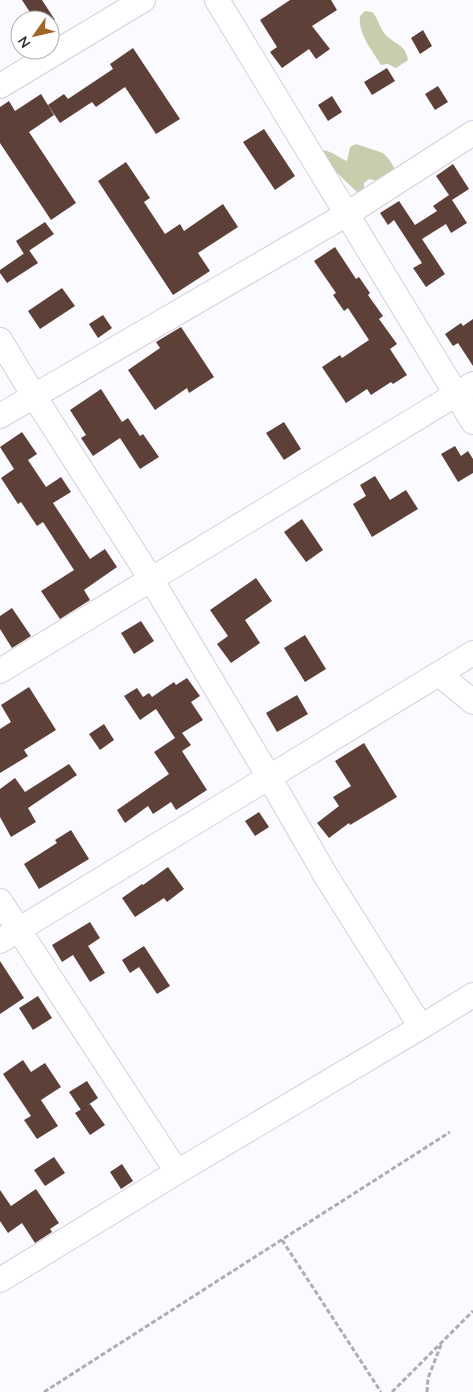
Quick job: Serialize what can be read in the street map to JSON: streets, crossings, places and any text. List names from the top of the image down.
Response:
{
  "north": "bottom left"
}
